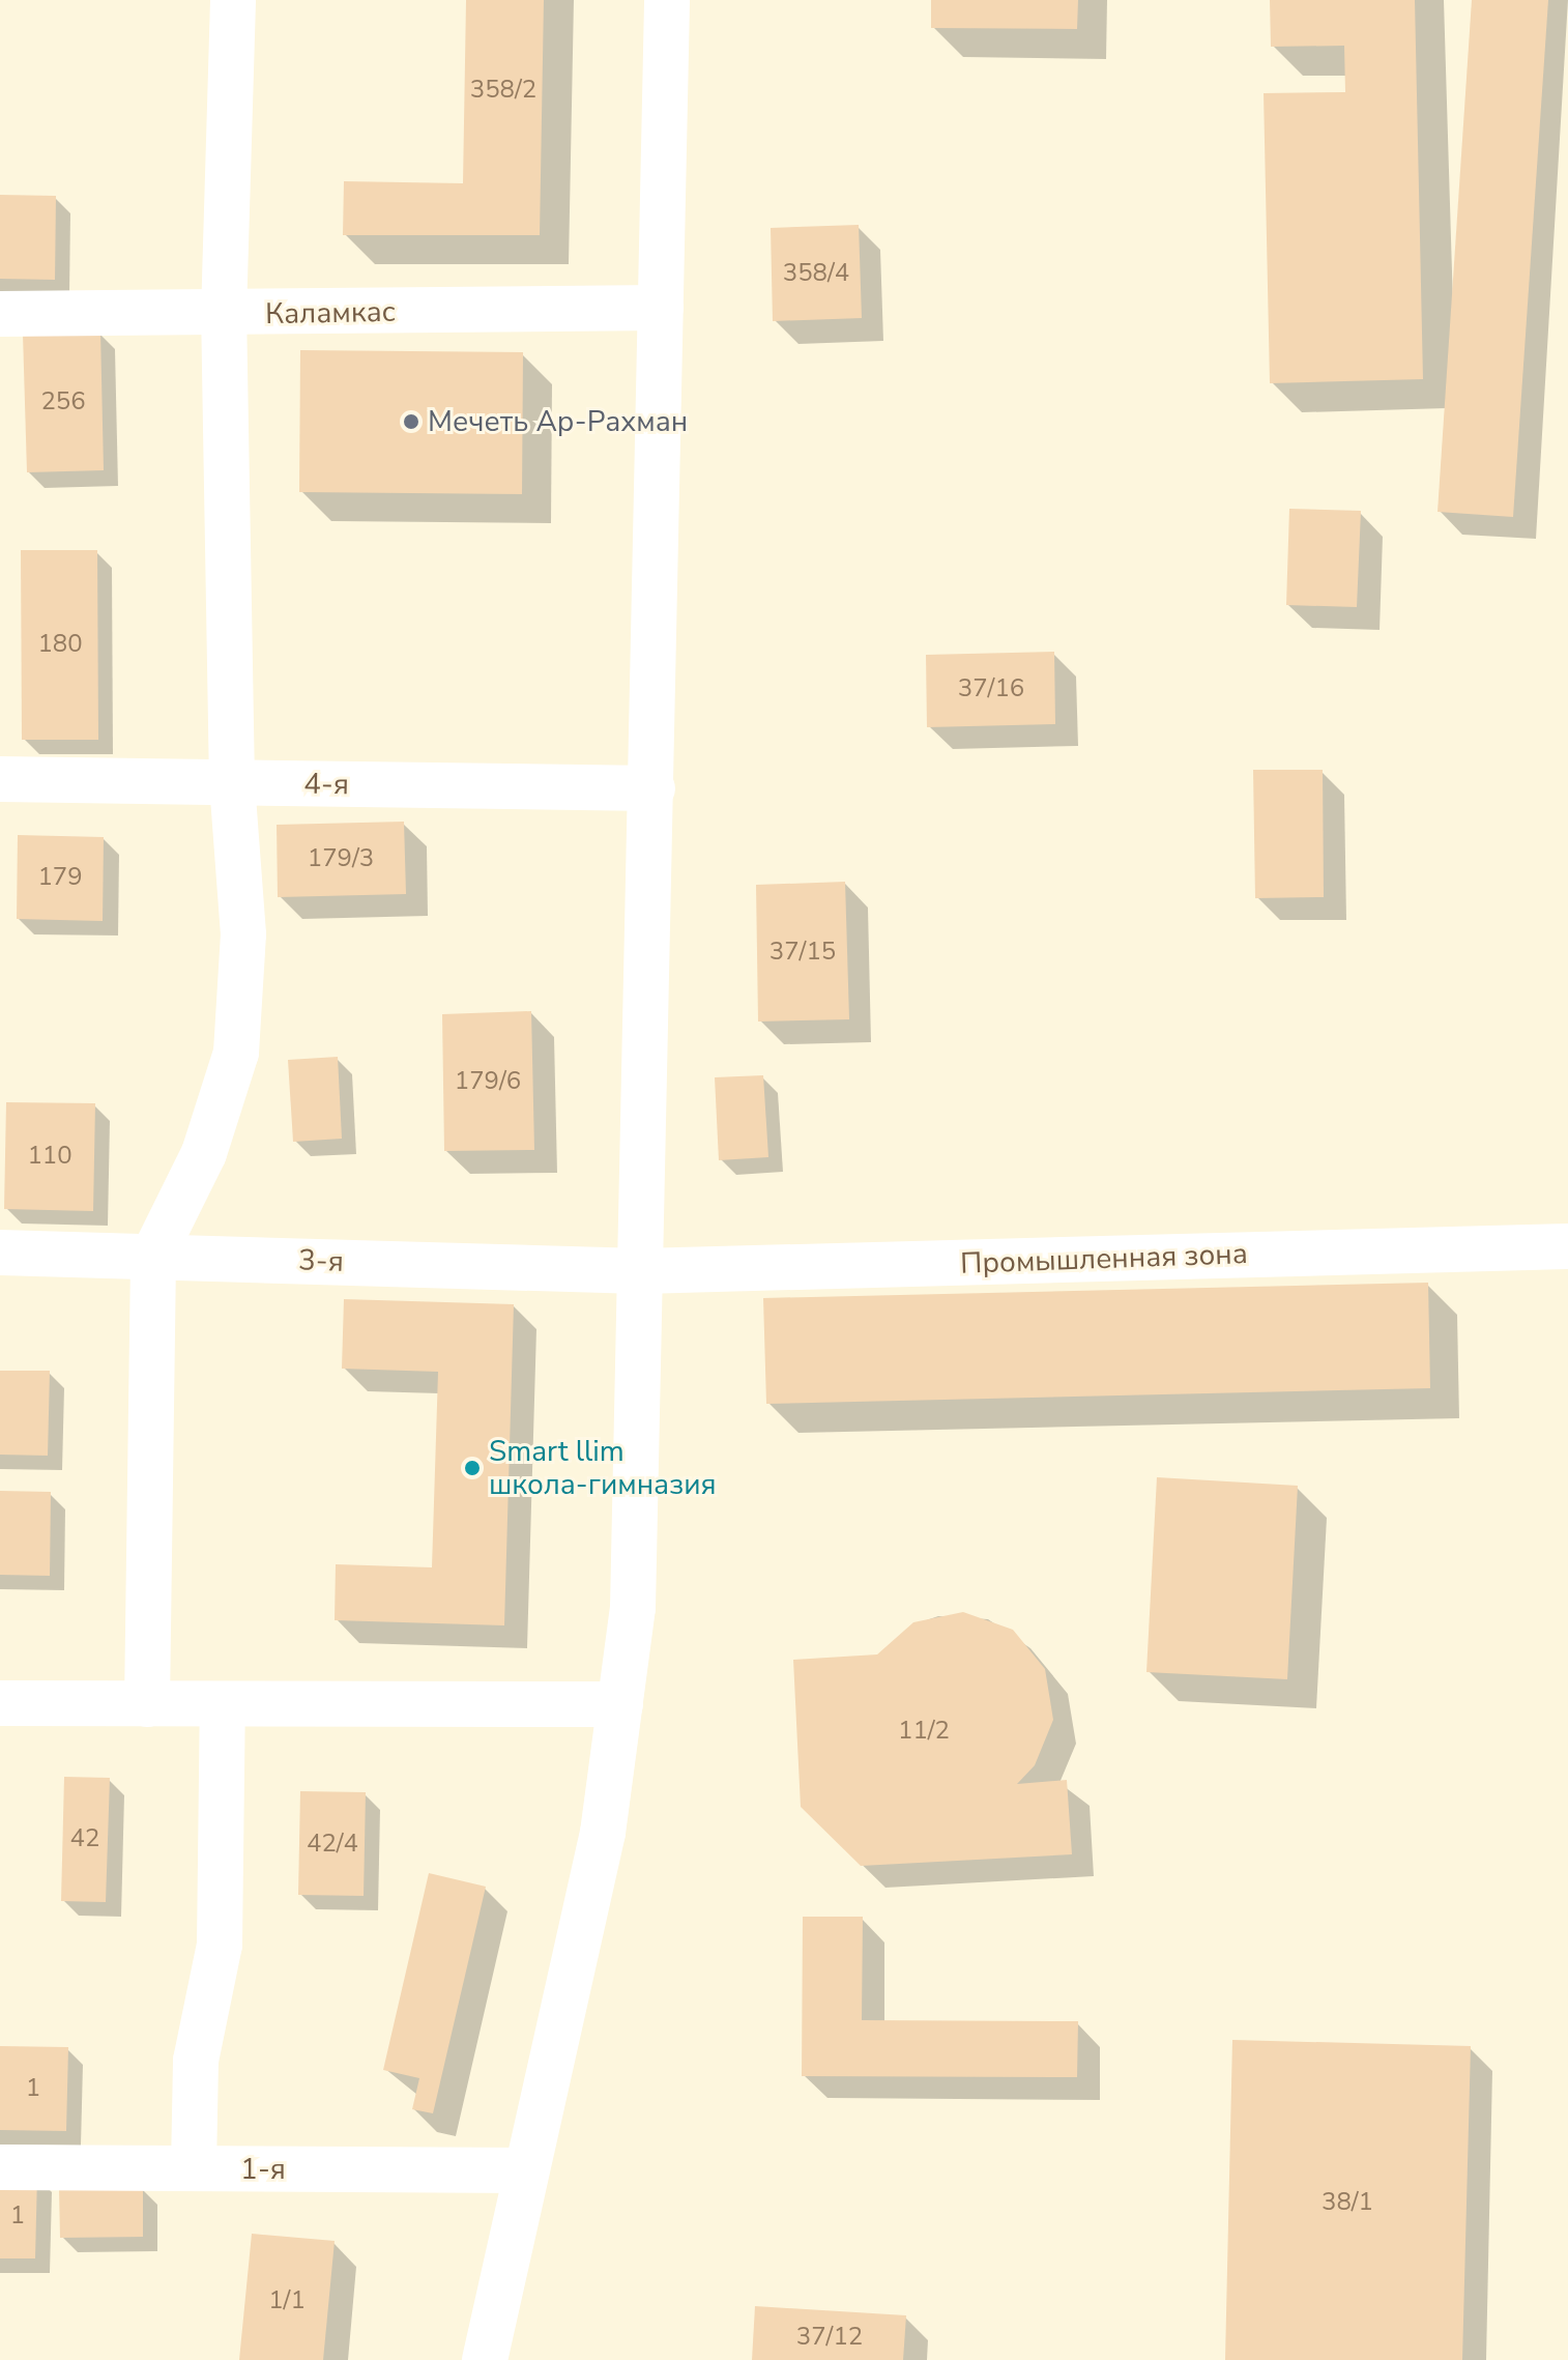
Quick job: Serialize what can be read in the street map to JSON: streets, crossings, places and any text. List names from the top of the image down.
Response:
{
  "streets": {
    "street": [
      "Каламкас",
      "4-я",
      "Промышленная зона",
      "3-я",
      "1-я"
    ]
  },
  "crossings": [
    ["Промышленная зона", "3-я"]
  ],
  "places": ["Мечеть Ар-Рахман", "Smart llim школа-гимназия"],
  "house_numbers": [
    "358/2",
    "358/4",
    "256",
    "180",
    "37/16",
    "179/3",
    "179",
    "37/15",
    "179/6",
    "110",
    "11/2",
    "42",
    "42/4",
    "1",
    "38/1",
    "1",
    "1/1",
    "37/12"
  ]
}
